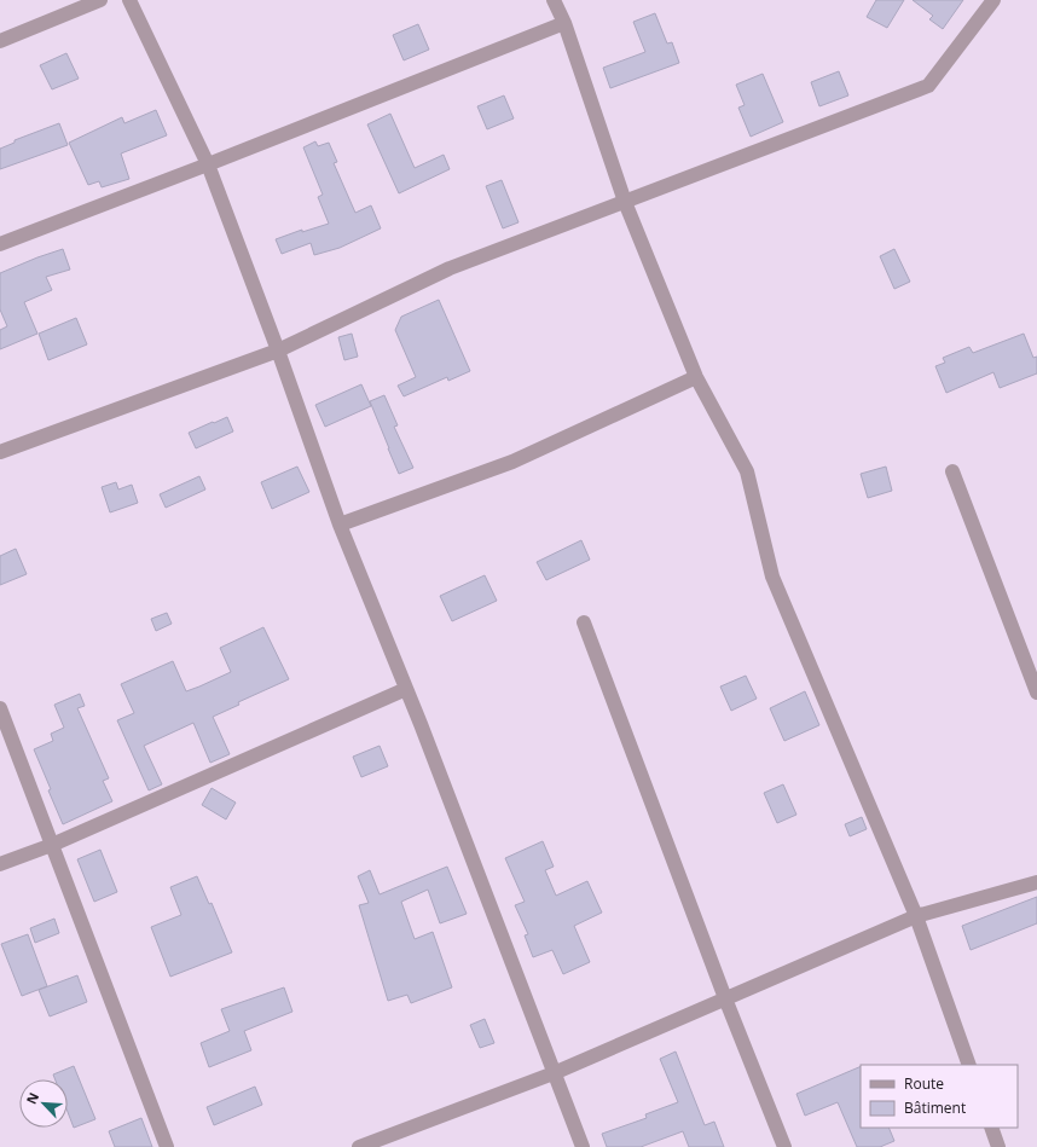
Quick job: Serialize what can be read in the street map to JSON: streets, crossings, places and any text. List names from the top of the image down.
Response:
{
  "legend": ["Route", "Bâtiment"],
  "north": "top left"
}
